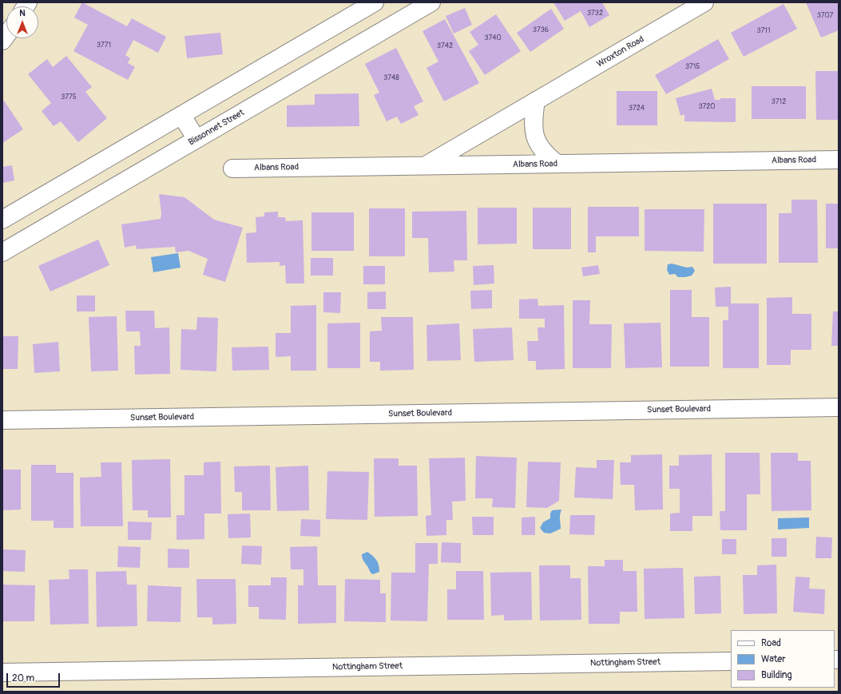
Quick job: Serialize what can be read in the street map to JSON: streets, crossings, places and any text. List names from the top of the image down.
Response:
{
  "streets": {
    "street": [
      "Wroxton Road",
      "Bissonnet Street",
      "Albans Road",
      "Sunset Boulevard",
      "Nottingham Street"
    ]
  },
  "crossings": [
    ["Wroxton Road", "Albans Road"]
  ],
  "house_numbers": [
    "3732",
    "3707",
    "3736",
    "3711",
    "3740",
    "3771",
    "3742",
    "3715",
    "3748",
    "3775",
    "3712",
    "3720",
    "3724"
  ],
  "legend": ["Road", "Water", "Building"],
  "scale_bar": "20 m",
  "north": "top"
}
